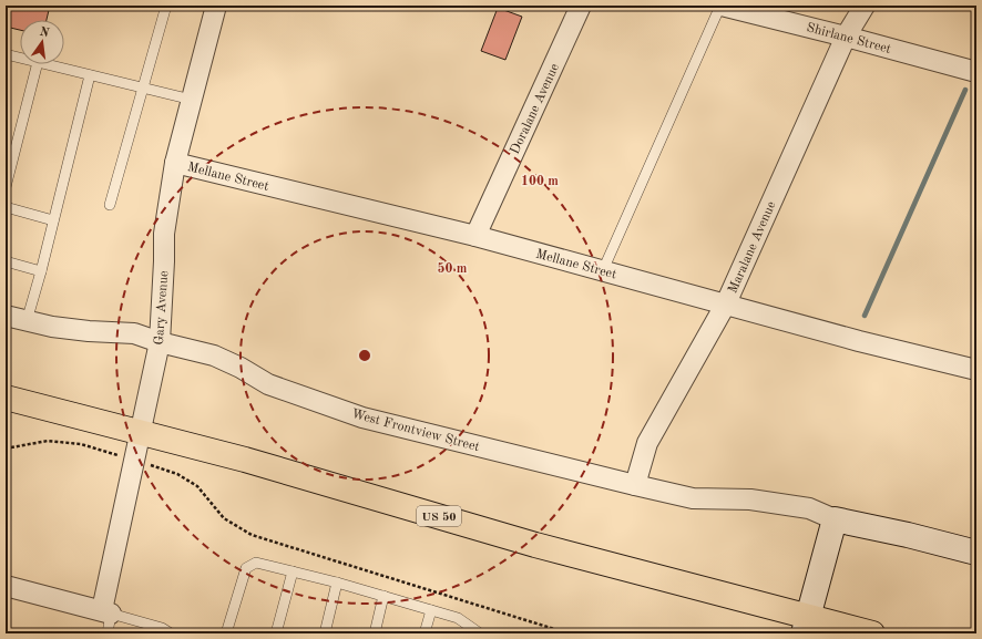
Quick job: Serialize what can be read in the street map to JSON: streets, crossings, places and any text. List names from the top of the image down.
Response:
{
  "streets": {
    "highway": ["US 50"],
    "street": [
      "Shirlane Street",
      "Doralane Avenue",
      "Mellane Street",
      "Maralane Avenue",
      "Gary Avenue",
      "West Frontview Street"
    ]
  },
  "crossings": [
    ["Shirlane Street", "Maralane Avenue"],
    ["Doralane Avenue", "Mellane Street"],
    ["Mellane Street", "Maralane Avenue"],
    ["Mellane Street", "Gary Avenue"],
    ["Maralane Avenue", "West Frontview Street"],
    ["Gary Avenue", "West Frontview Street"],
    ["Gary Avenue", "US 50"]
  ],
  "north": "top",
  "rings": ["100 m", "50 m"]
}
